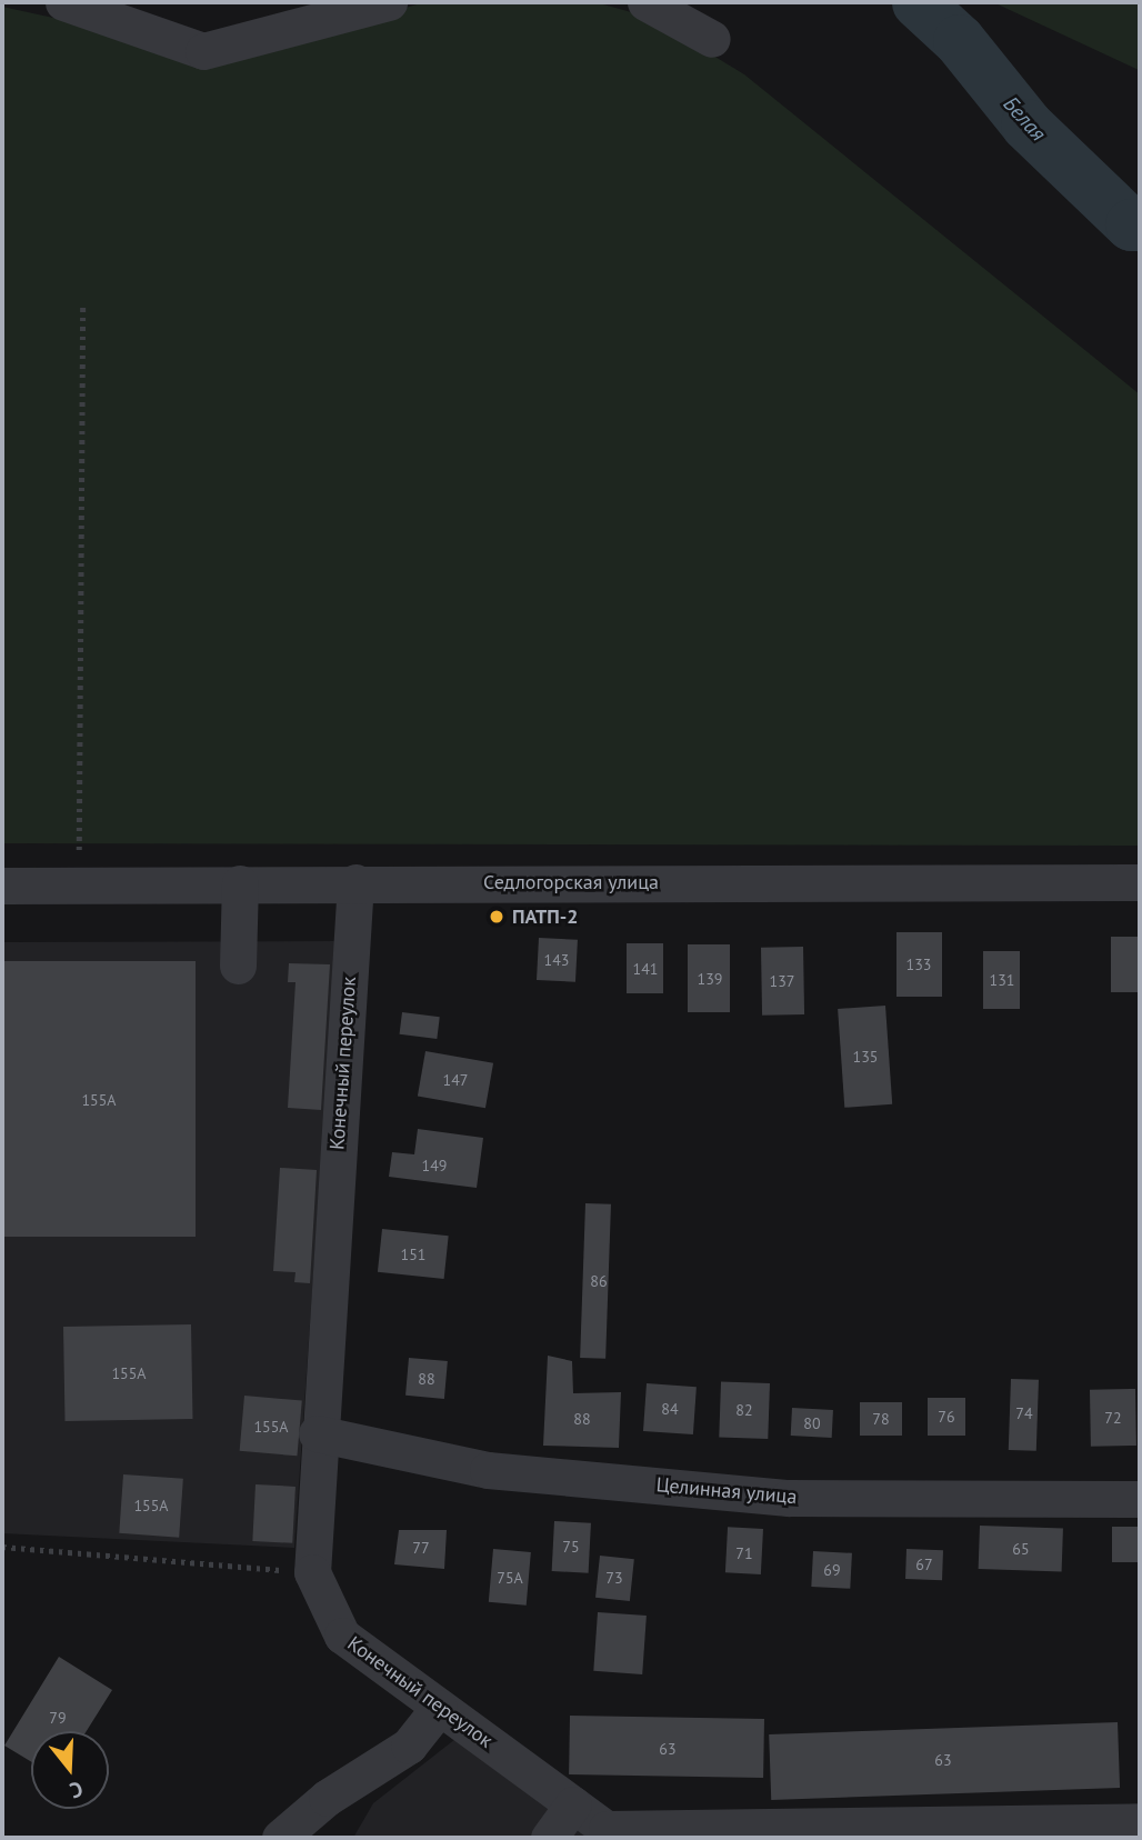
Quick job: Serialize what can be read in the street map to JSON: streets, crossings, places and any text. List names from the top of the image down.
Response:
{
  "streets": {
    "street": ["Седлогорская улица", "Конечный переулок", "Целинная улица"]
  },
  "crossings": [
    ["Седлогорская улица", "Конечный переулок"],
    ["Конечный переулок", "Целинная улица"]
  ],
  "water": ["Белая"],
  "places": ["ПАТП-2"],
  "house_numbers": [
    "143",
    "133",
    "141",
    "139",
    "131",
    "137",
    "135",
    "147",
    "155А",
    "149",
    "151",
    "86",
    "155А",
    "88",
    "84",
    "82",
    "74",
    "76",
    "72",
    "88",
    "78",
    "80",
    "155А",
    "155А",
    "75",
    "77",
    "65",
    "71",
    "67",
    "69",
    "75А",
    "73",
    "79",
    "63",
    "63"
  ],
  "north": "bottom"
}
